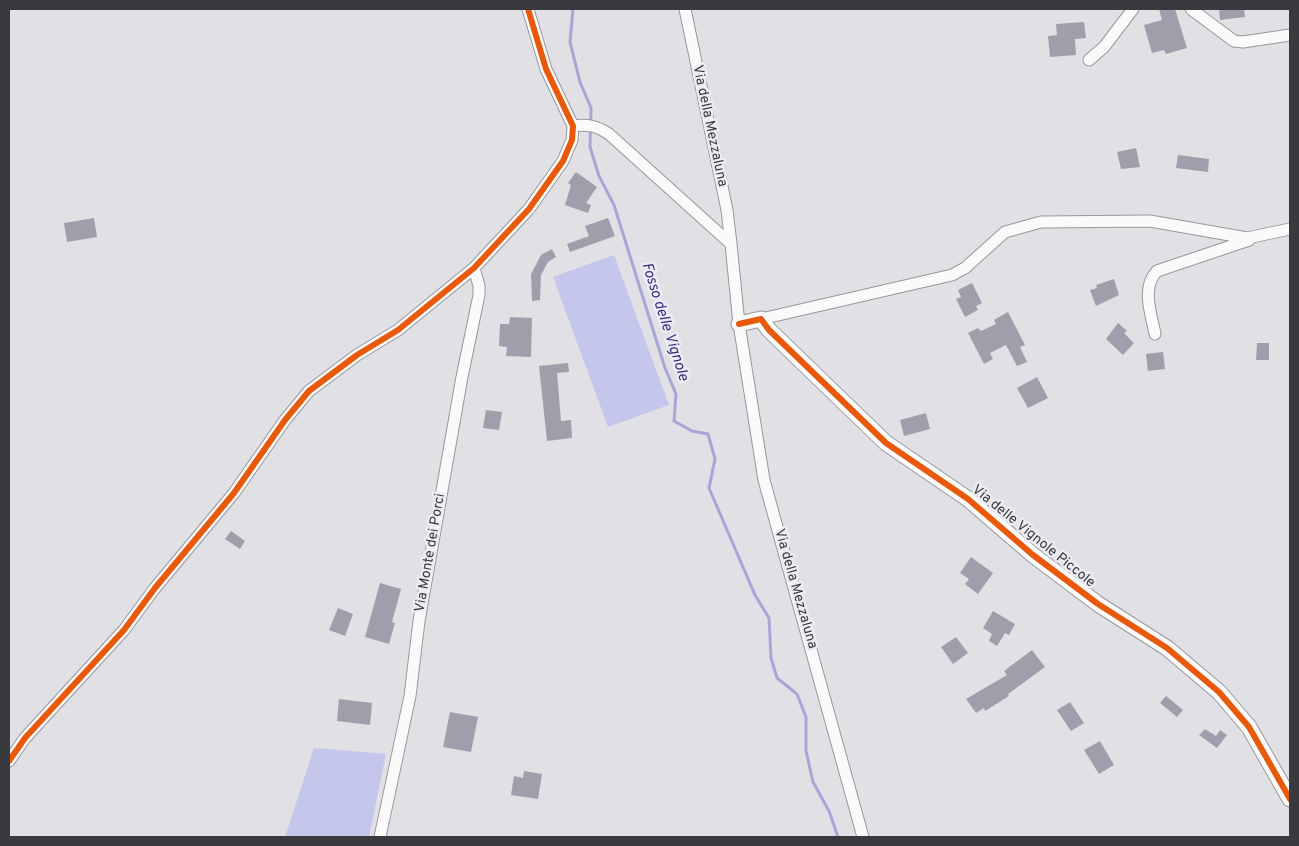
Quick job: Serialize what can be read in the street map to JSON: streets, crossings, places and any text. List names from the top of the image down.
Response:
{
  "streets": {
    "street": ["Via della Mezzaluna", "Via delle Vignole Piccole", "Via Monte dei Porci"]
  },
  "water": ["Fosso delle Vignole"]
}
